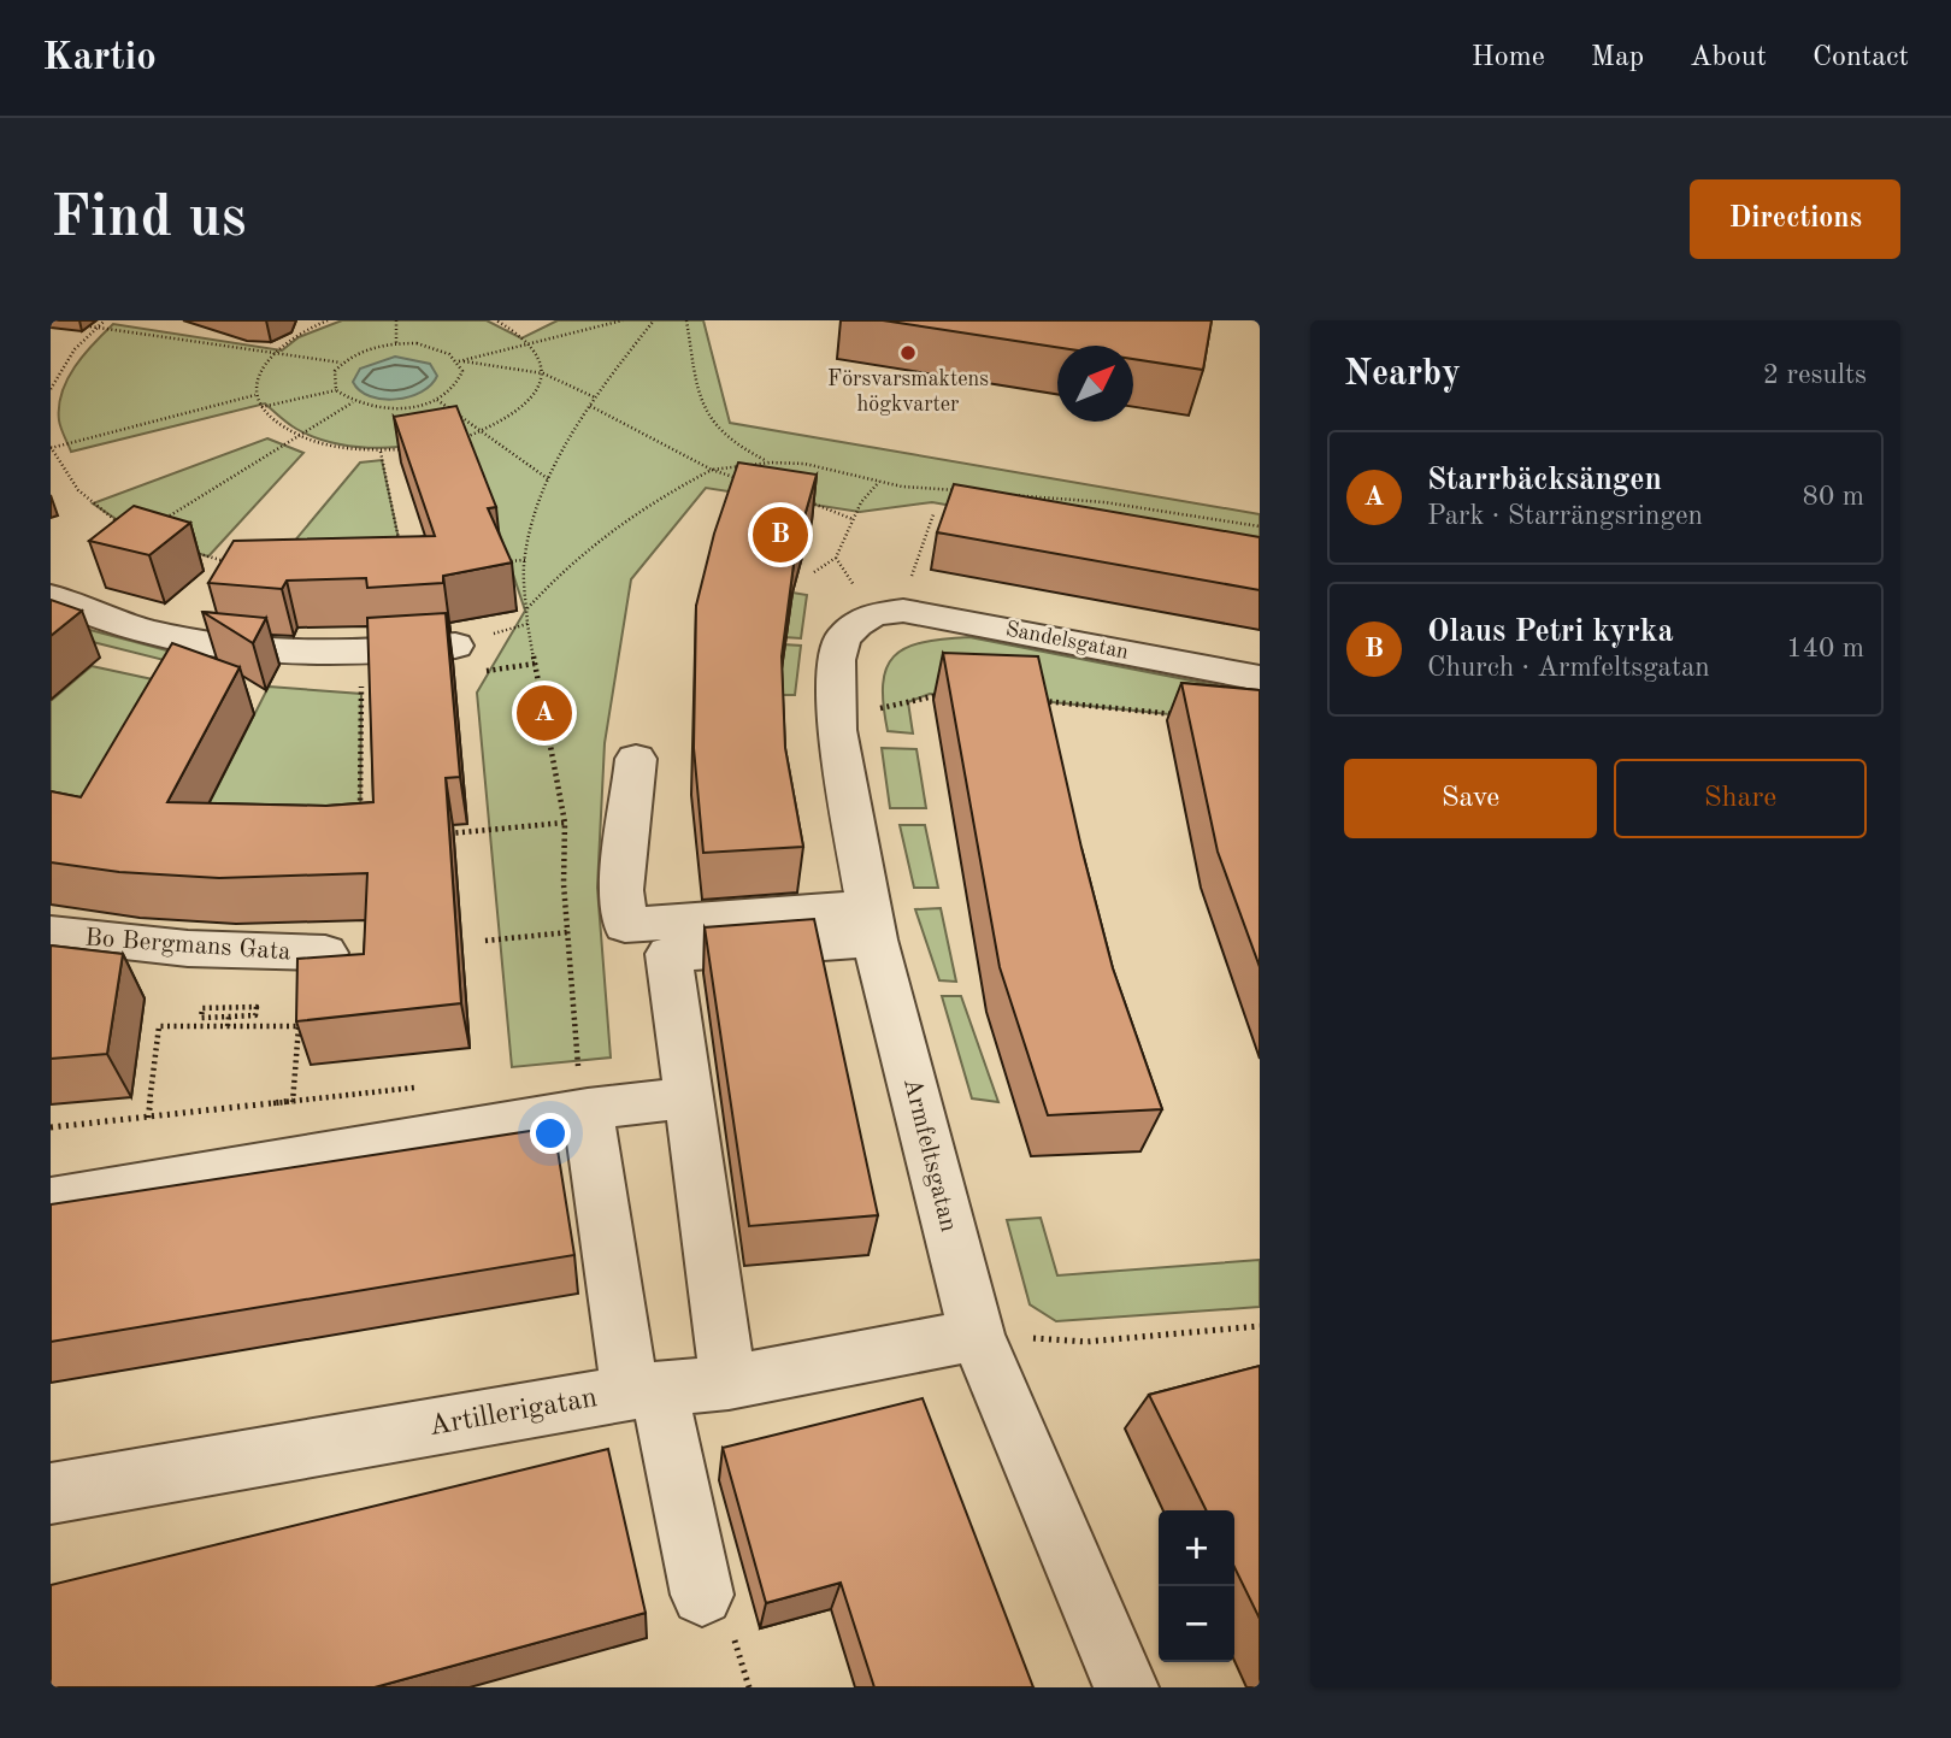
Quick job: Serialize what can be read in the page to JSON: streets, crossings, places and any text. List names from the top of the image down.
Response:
{
  "streets": {
    "street": [
      "Sandelsgatan",
      "Bo Bergmans Gata",
      "Armfeltsgatan",
      "Artillerigatan"
    ]
  },
  "crossings": [
    ["Sandelsgatan", "Armfeltsgatan"],
    ["Armfeltsgatan", "Artillerigatan"]
  ],
  "places": ["Försvarsmaktens högkvarter"],
  "north": "top right",
  "page": {
    "header": "Kartio",
    "nav": [
      "Home",
      "Map",
      "About",
      "Contact"
    ],
    "buttons": [
      "Directions",
      ["Save", "Share"]
    ],
    "title": "Find us",
    "heading": ["Nearby", "2 results"],
    "list": [
      {
        "mark": "A",
        "name": "Starrbäcksängen",
        "note": "Park · Starrängsringen",
        "value": "80 m"
      },
      {
        "mark": "B",
        "name": "Olaus Petri kyrka",
        "note": "Church · Armfeltsgatan",
        "value": "140 m"
      }
    ],
    "pins": ["B", "A"],
    "map_buttons": ["+", "−"]
  }
}
